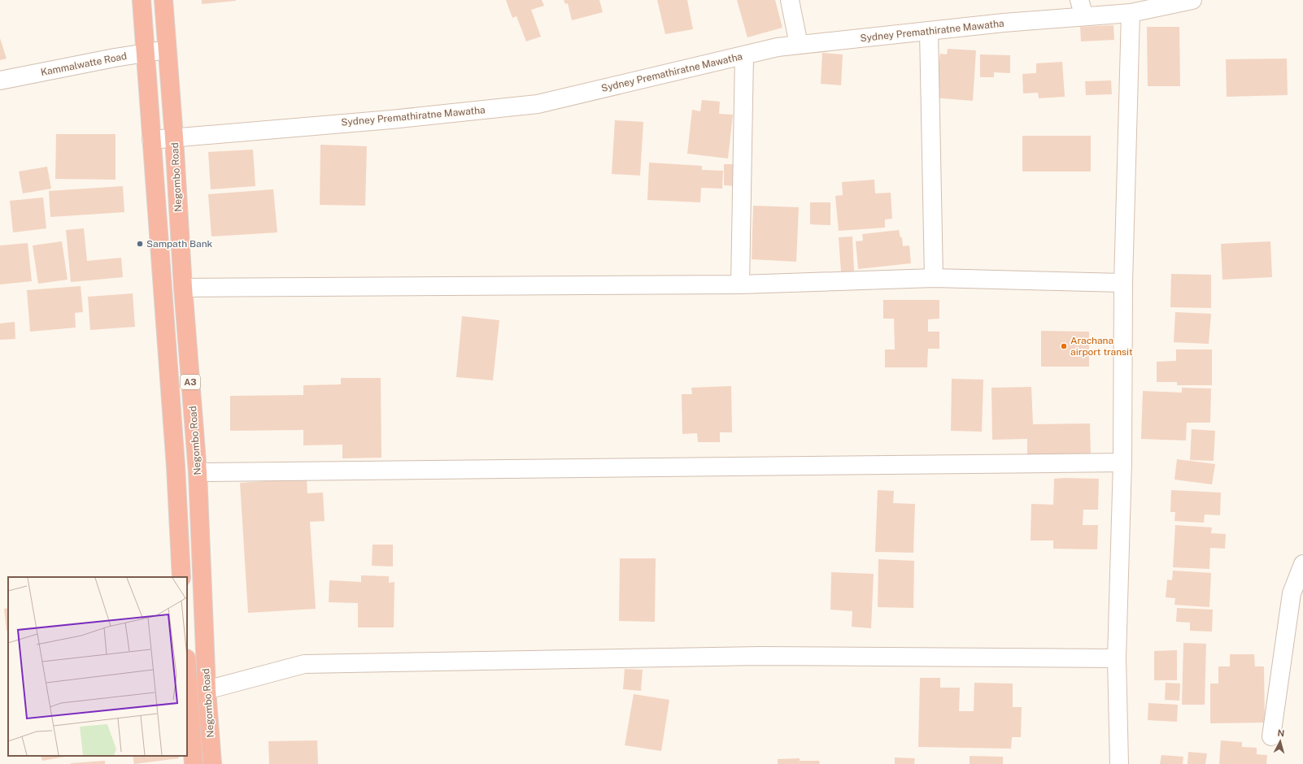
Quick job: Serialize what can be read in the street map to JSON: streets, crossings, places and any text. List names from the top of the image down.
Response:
{
  "streets": {
    "highway": ["Negombo Road", "A3"],
    "street": ["Sydney Premathiratne Mawatha", "Kammalwatte Road"]
  },
  "crossings": [
    ["Sydney Premathiratne Mawatha", "Negombo Road"],
    ["Sydney Premathiratne Mawatha", "A3"],
    ["Kammalwatte Road", "Negombo Road"],
    ["Kammalwatte Road", "A3"]
  ],
  "places": ["Sampath Bank", "Arachana airport transit"],
  "north": "top"
}
